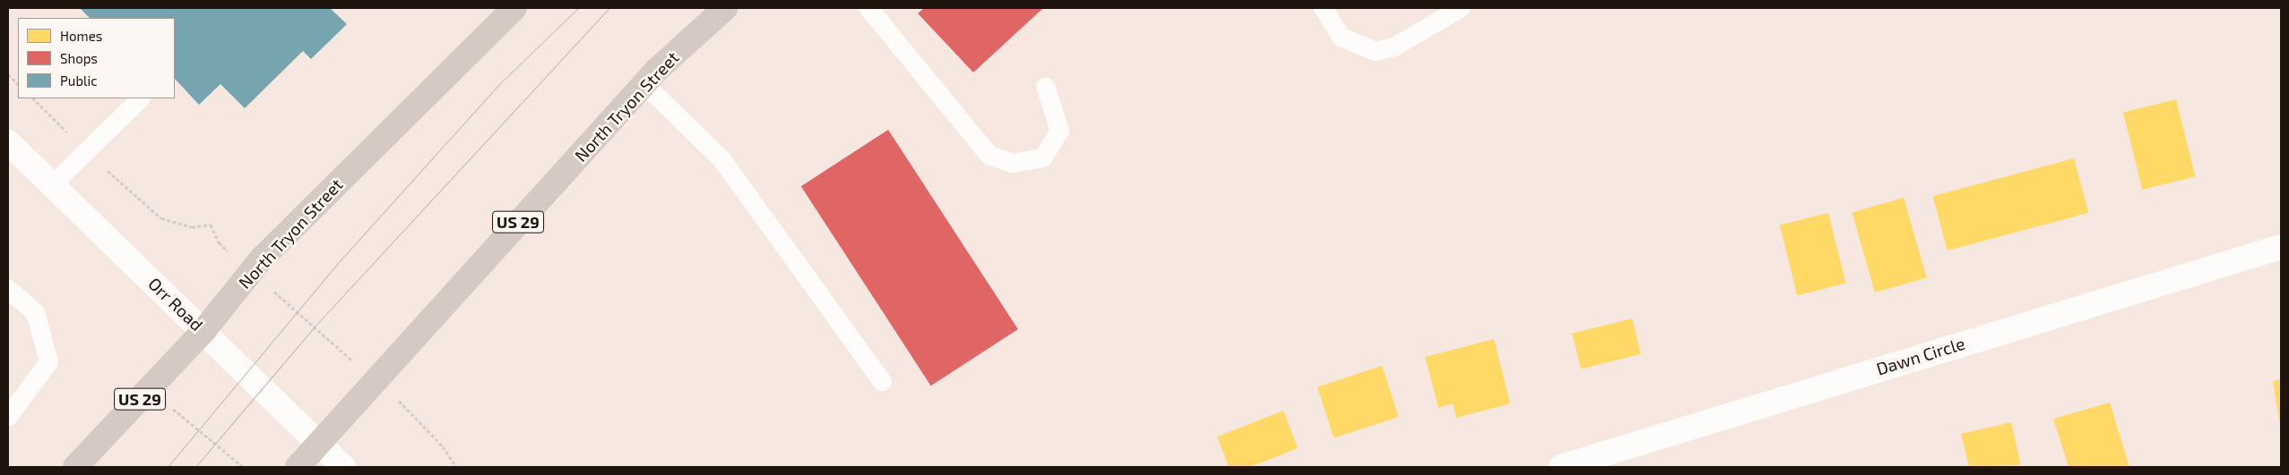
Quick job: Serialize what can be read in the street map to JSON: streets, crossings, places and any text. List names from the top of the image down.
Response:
{
  "streets": {
    "main road": ["North Tryon Street", "US 29"],
    "street": ["Orr Road", "Dawn Circle"]
  },
  "crossings": [
    ["North Tryon Street", "Orr Road"]
  ],
  "legend": ["Homes", "Shops", "Public"]
}
